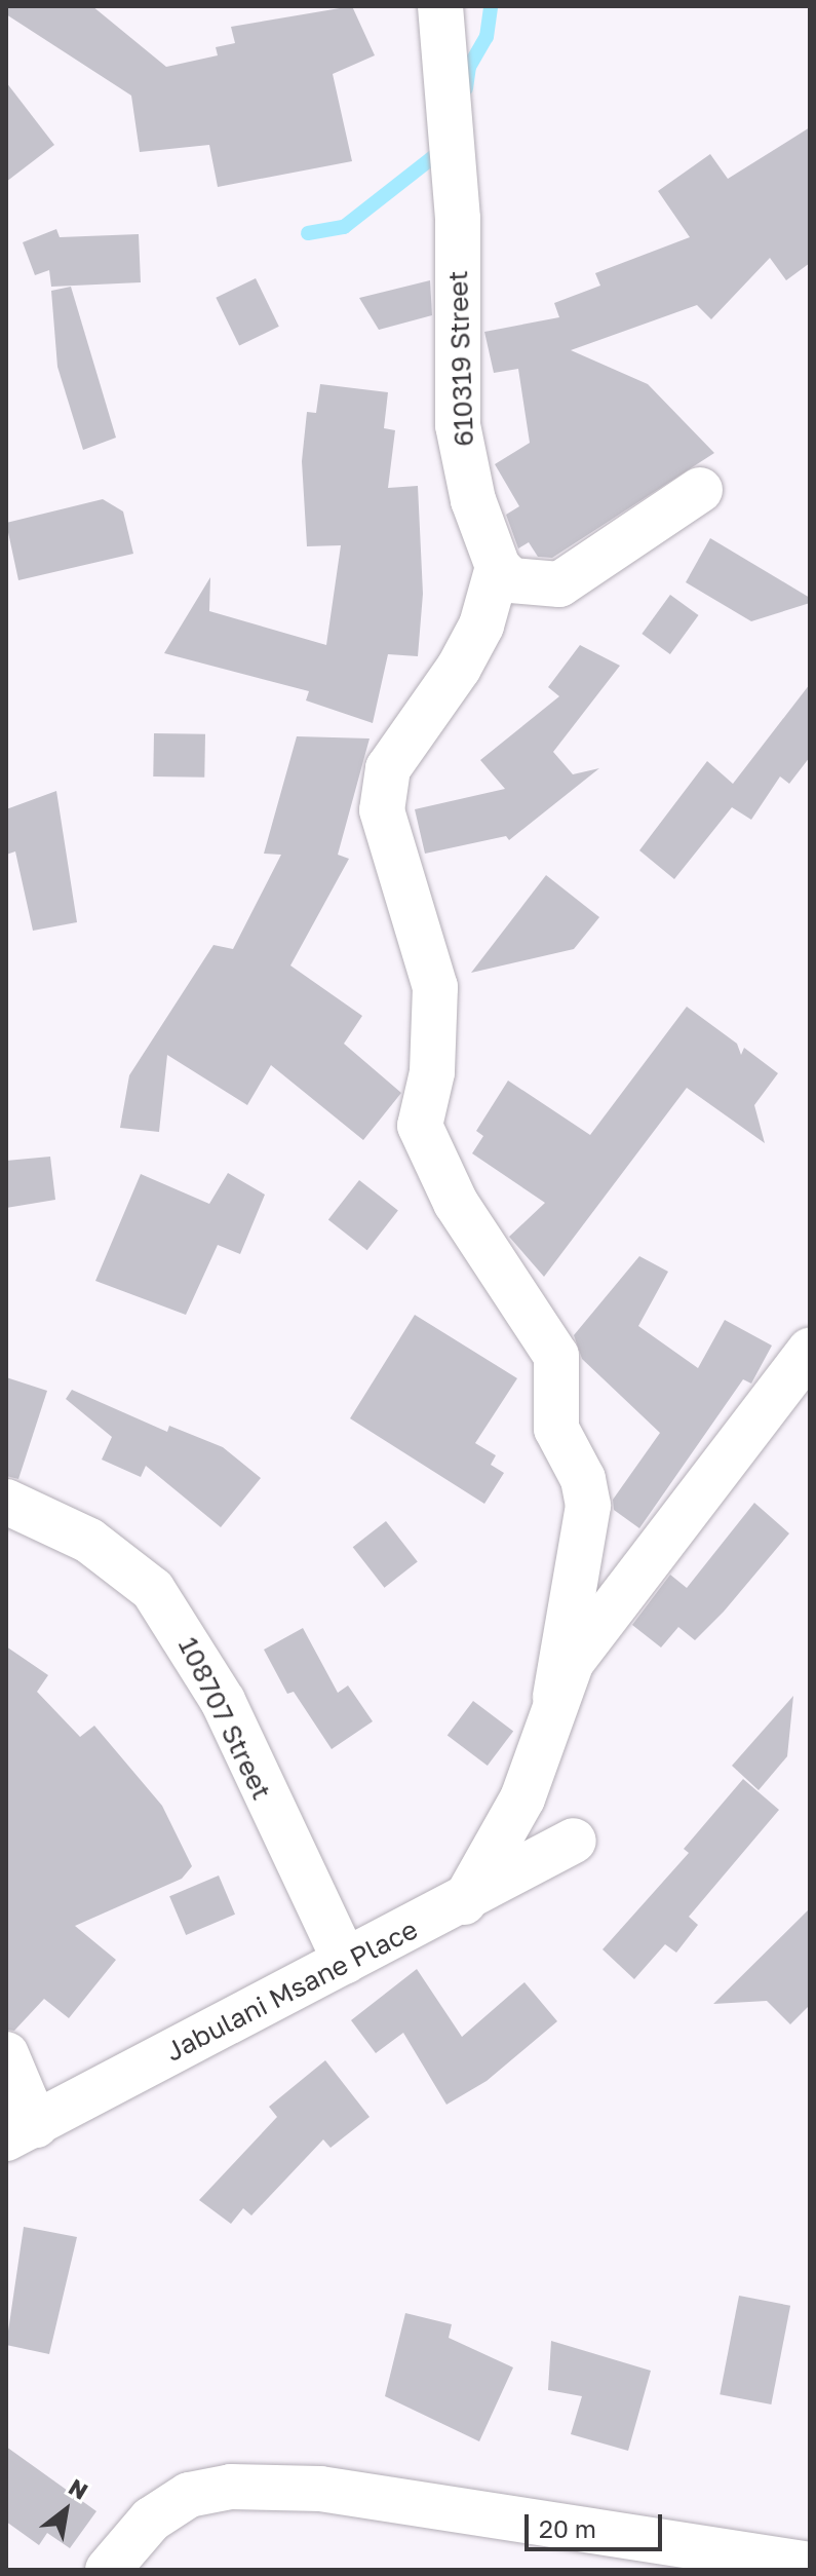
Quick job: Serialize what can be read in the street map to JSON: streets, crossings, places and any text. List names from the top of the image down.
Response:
{
  "streets": {
    "street": ["610319 Street", "108707 Street", "Jabulani Msane Place"]
  },
  "crossings": [
    ["108707 Street", "Jabulani Msane Place"]
  ],
  "scale_bar": "20 m",
  "north": "top right"
}
